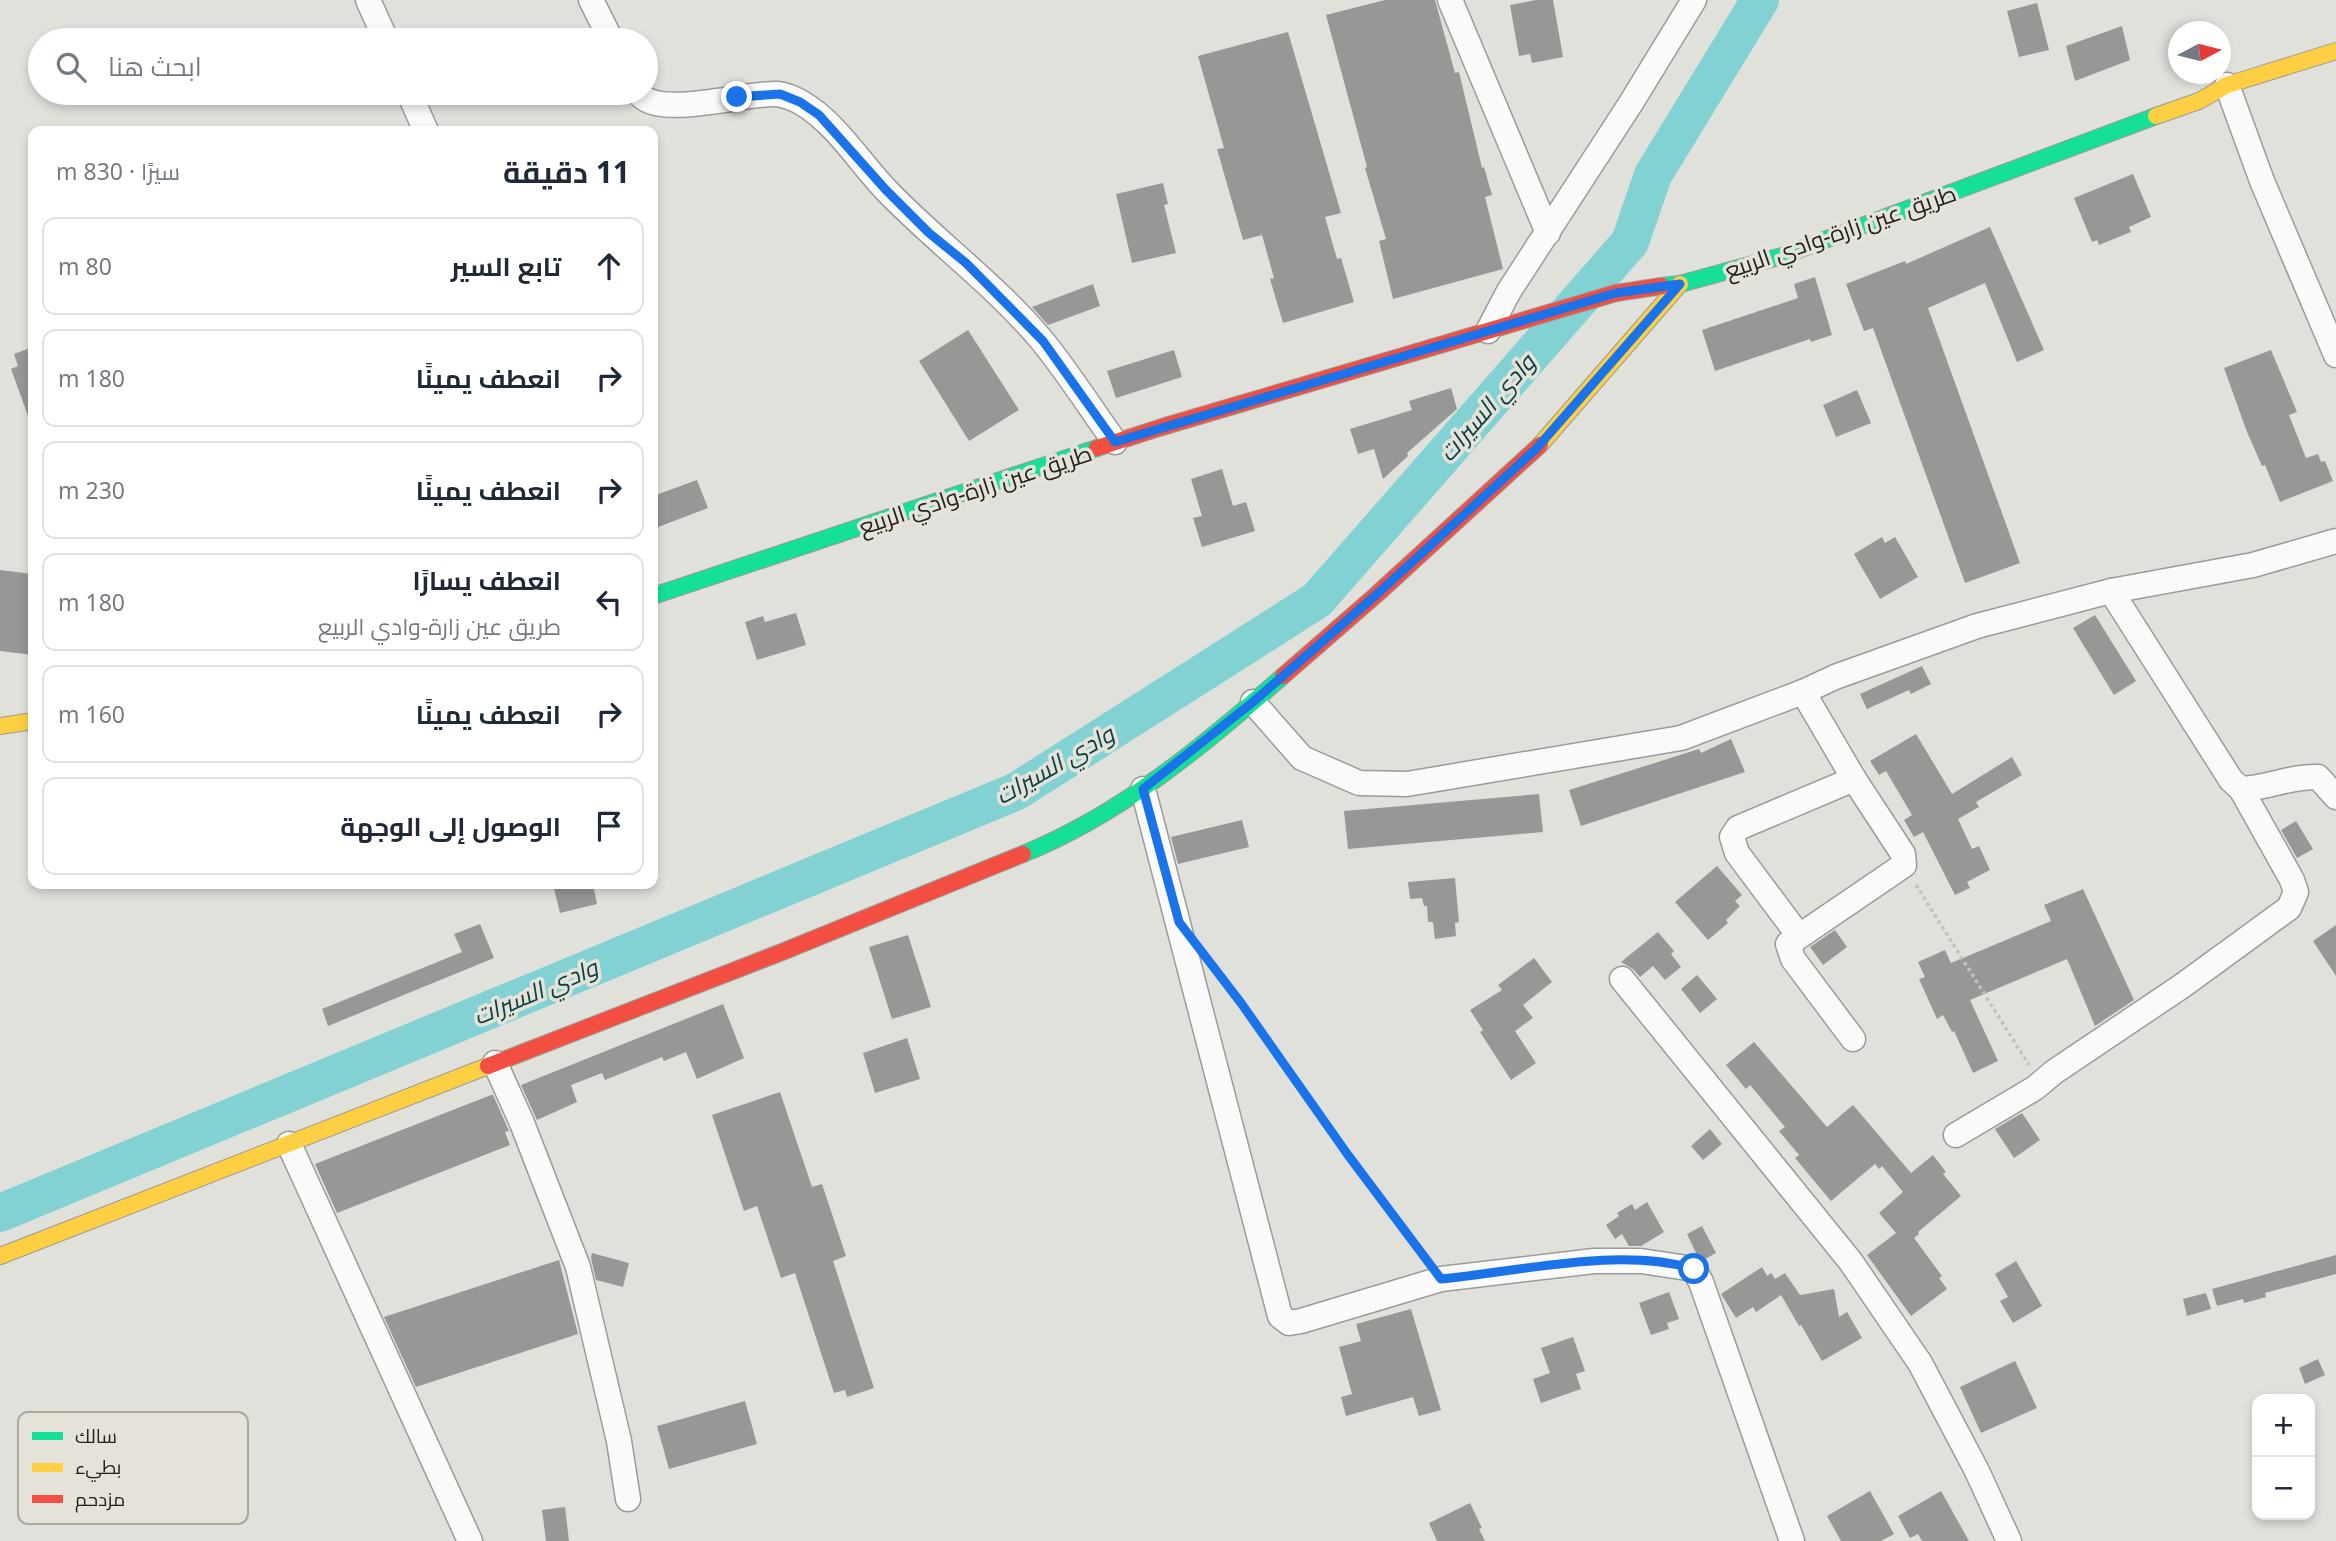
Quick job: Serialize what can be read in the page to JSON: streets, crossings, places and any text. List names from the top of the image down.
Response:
{
  "streets": {
    "main road": ["طريق عين زارة-وادي الربيع"]
  },
  "water": ["وادي السيرات"],
  "legend": ["سالك", "بطيء", "مزدحم"],
  "north": "right",
  "page": {
    "search": "ابحث هنا",
    "heading": ["11 دقيقة", "سيرًا · 830 m"],
    "list": [
      ["تابع السير", "80 m"],
      ["انعطف يمينًا", "180 m"],
      ["انعطف يمينًا", "230 m"],
      ["انعطف يسارًا", "طريق عين زارة-وادي الربيع", "180 m"],
      ["انعطف يمينًا", "160 m"],
      "الوصول إلى الوجهة"
    ],
    "map_buttons": ["+", "−"]
  }
}
